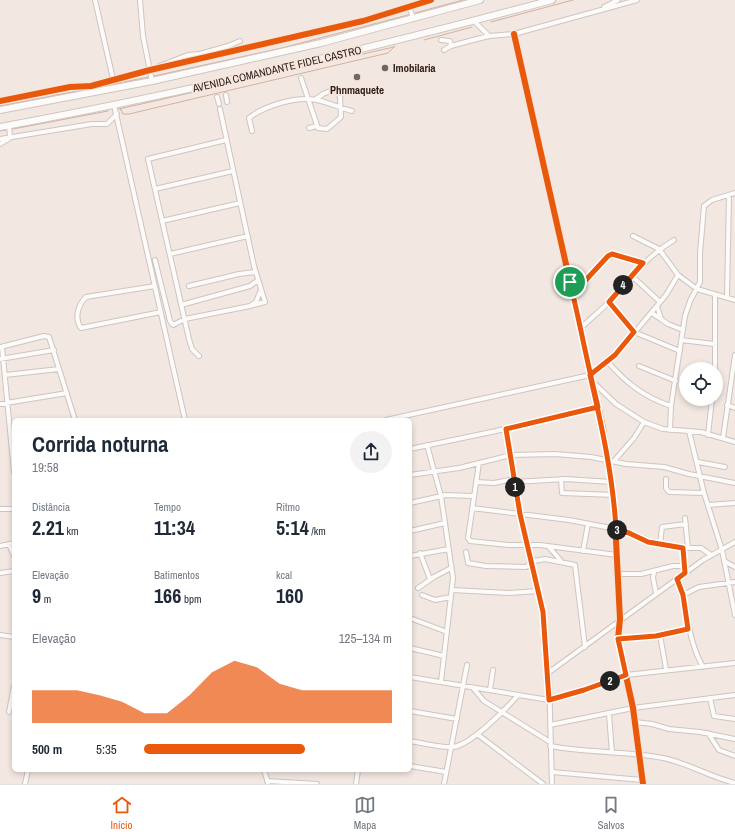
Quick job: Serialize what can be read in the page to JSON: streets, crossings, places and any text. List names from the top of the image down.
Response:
{
  "streets": {
    "highway": ["AVENIDA COMANDANTE FIDEL CASTRO"]
  },
  "places": ["Imobilaria", "Phnmaquete"],
  "page": {
    "pins": [
      "4",
      "1",
      "3",
      "2"
    ],
    "heading": ["Corrida noturna", "19:58"],
    "stats": [
      ["Distância", "2.21 km"],
      ["Tempo", "11:34"],
      ["Ritmo", "5:14 /km"],
      ["Elevação", "9 m"],
      ["Batimentos", "166 bpm"],
      ["kcal", "160"]
    ],
    "chart": ["Elevação", "125–134 m"],
    "list": [
      {
        "name": "500 m",
        "note": "5:35"
      }
    ],
    "tabs": ["Início", "Mapa", "Salvos"]
  }
}
